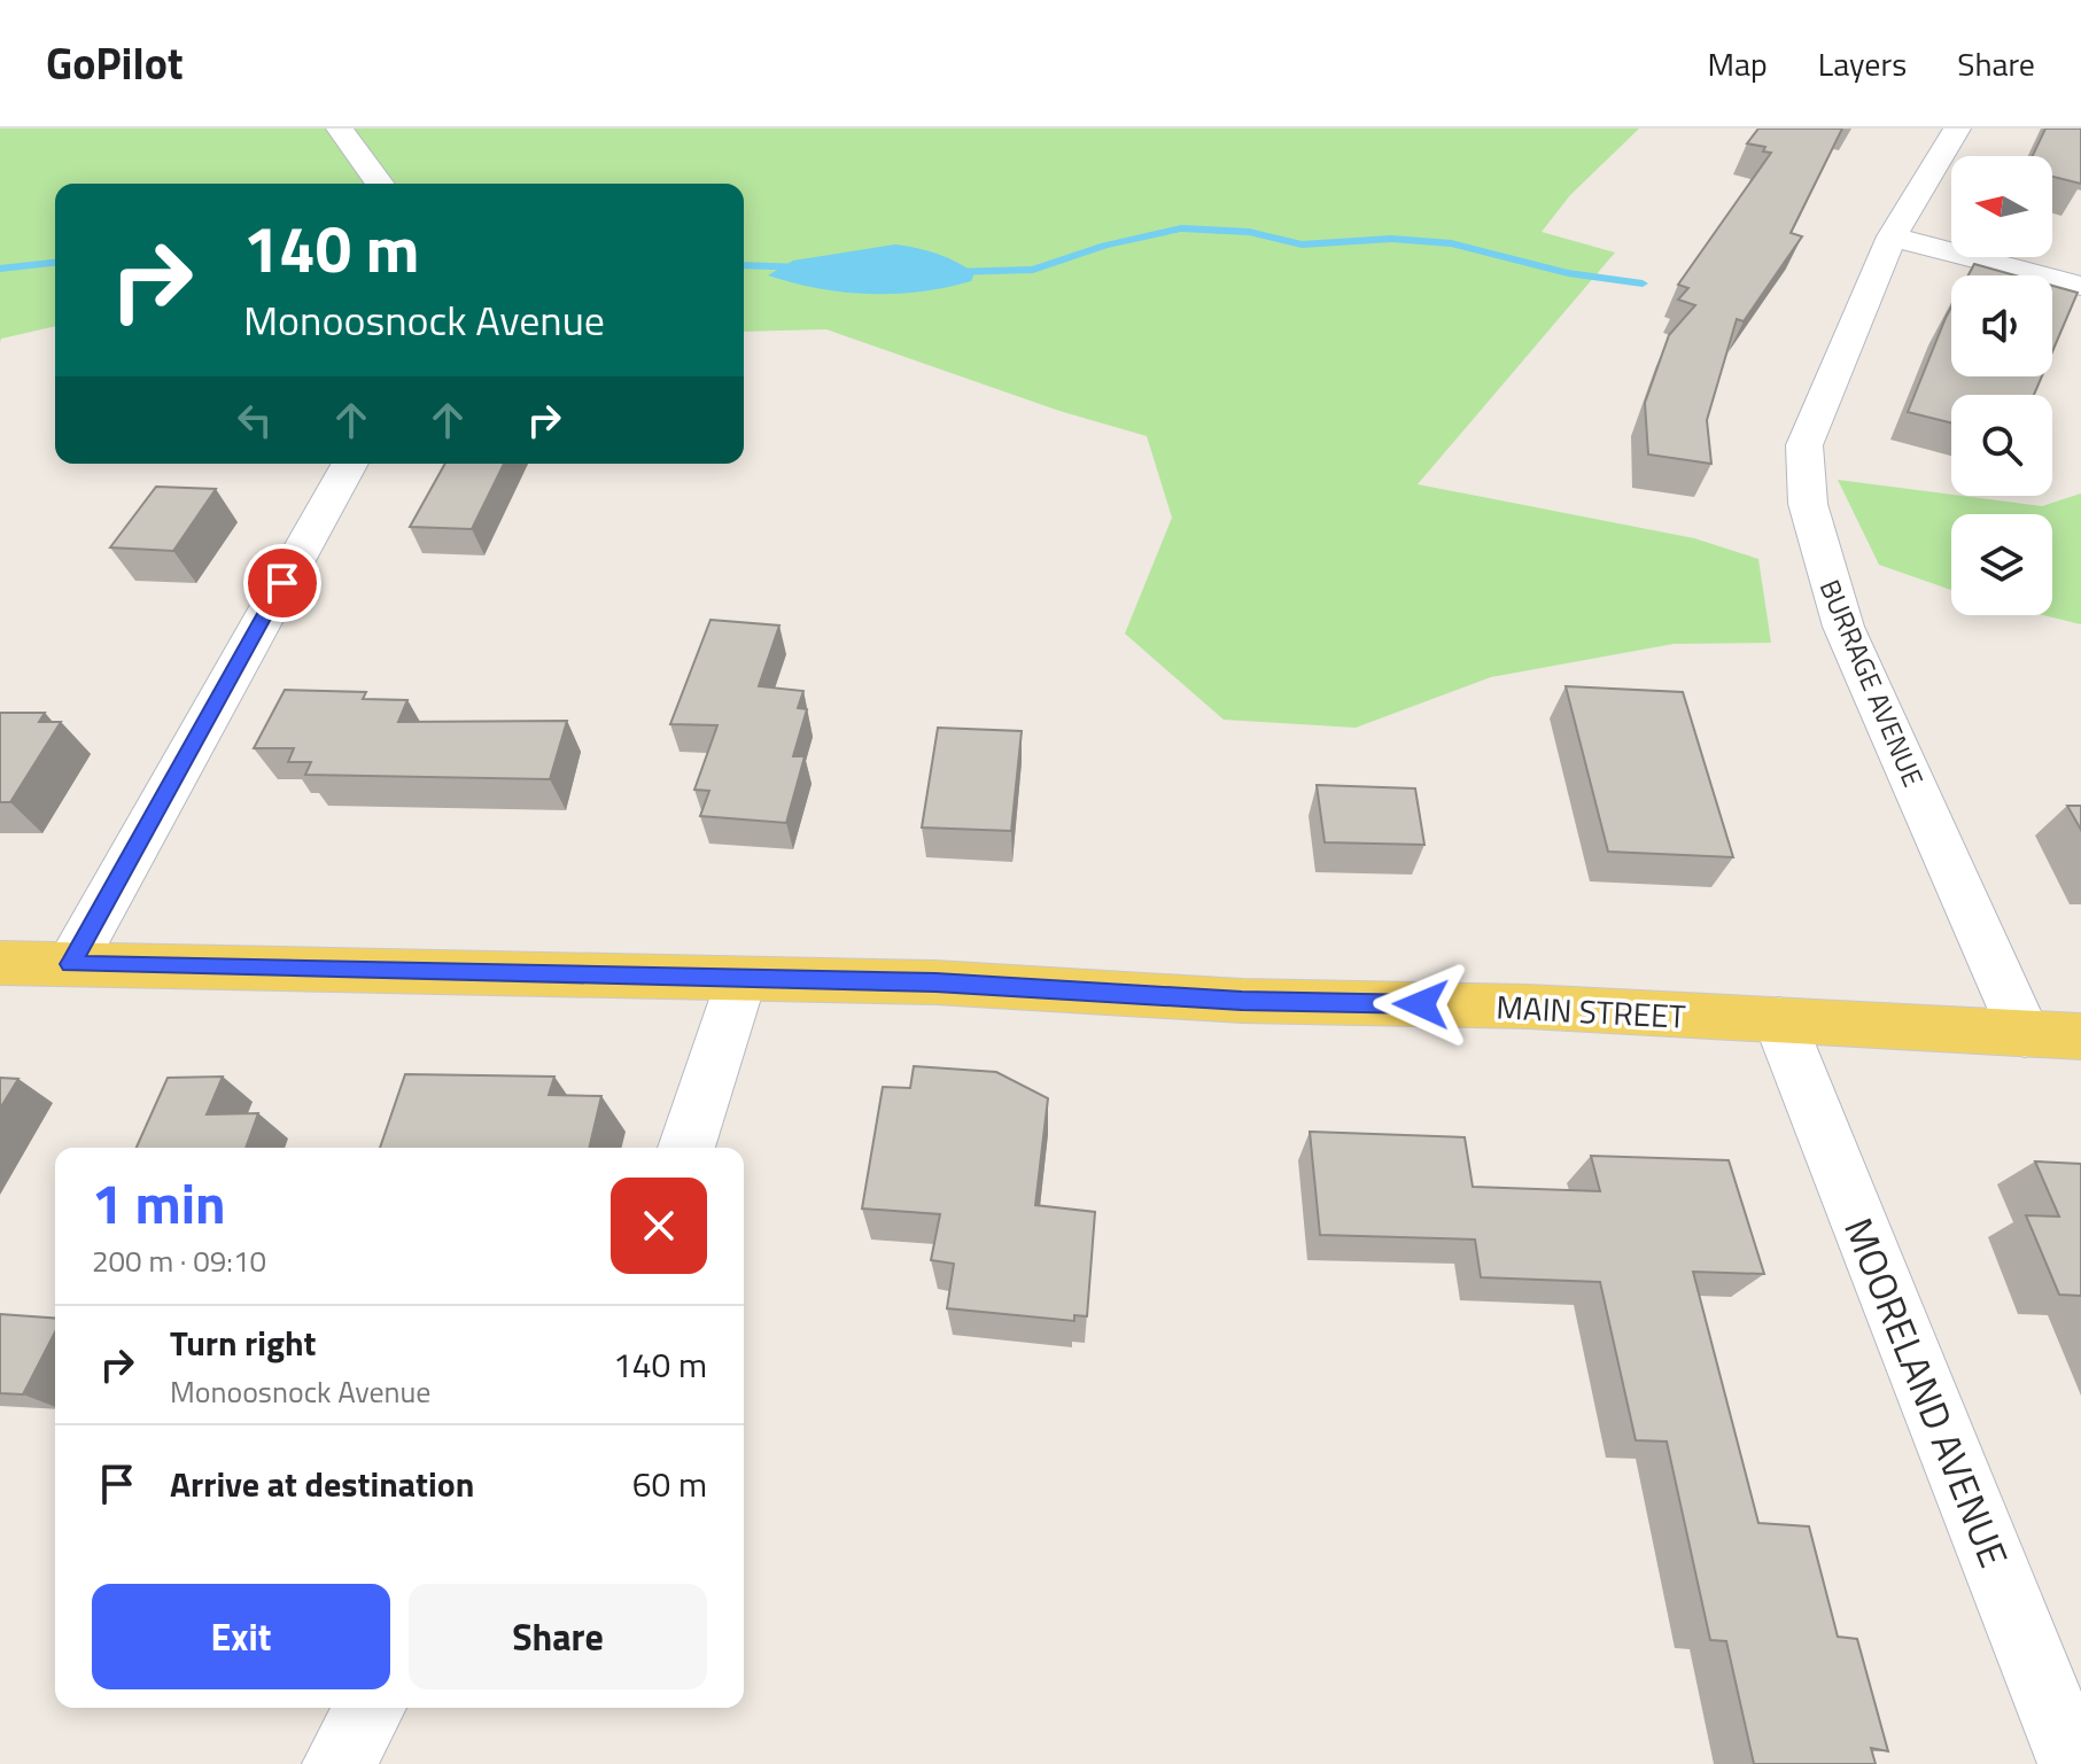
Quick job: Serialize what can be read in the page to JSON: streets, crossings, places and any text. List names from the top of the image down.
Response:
{
  "streets": {
    "main road": ["MAIN STREET"],
    "street": ["BURRAGE AVENUE", "MOORELAND AVENUE"]
  },
  "crossings": [
    ["BURRAGE AVENUE", "MAIN STREET"],
    ["MAIN STREET", "MOORELAND AVENUE"]
  ],
  "north": "left",
  "page": {
    "header": "GoPilot",
    "nav": ["Map", "Layers", "Share"],
    "turn": ["140 m", "Monoosnock Avenue"],
    "heading": ["1 min", "200 m · 09:10"],
    "list": [
      {
        "name": "Turn right",
        "note": "Monoosnock Avenue",
        "value": "140 m"
      },
      {
        "name": "Arrive at destination",
        "value": "60 m"
      }
    ],
    "buttons": ["Exit", "Share"]
  }
}
